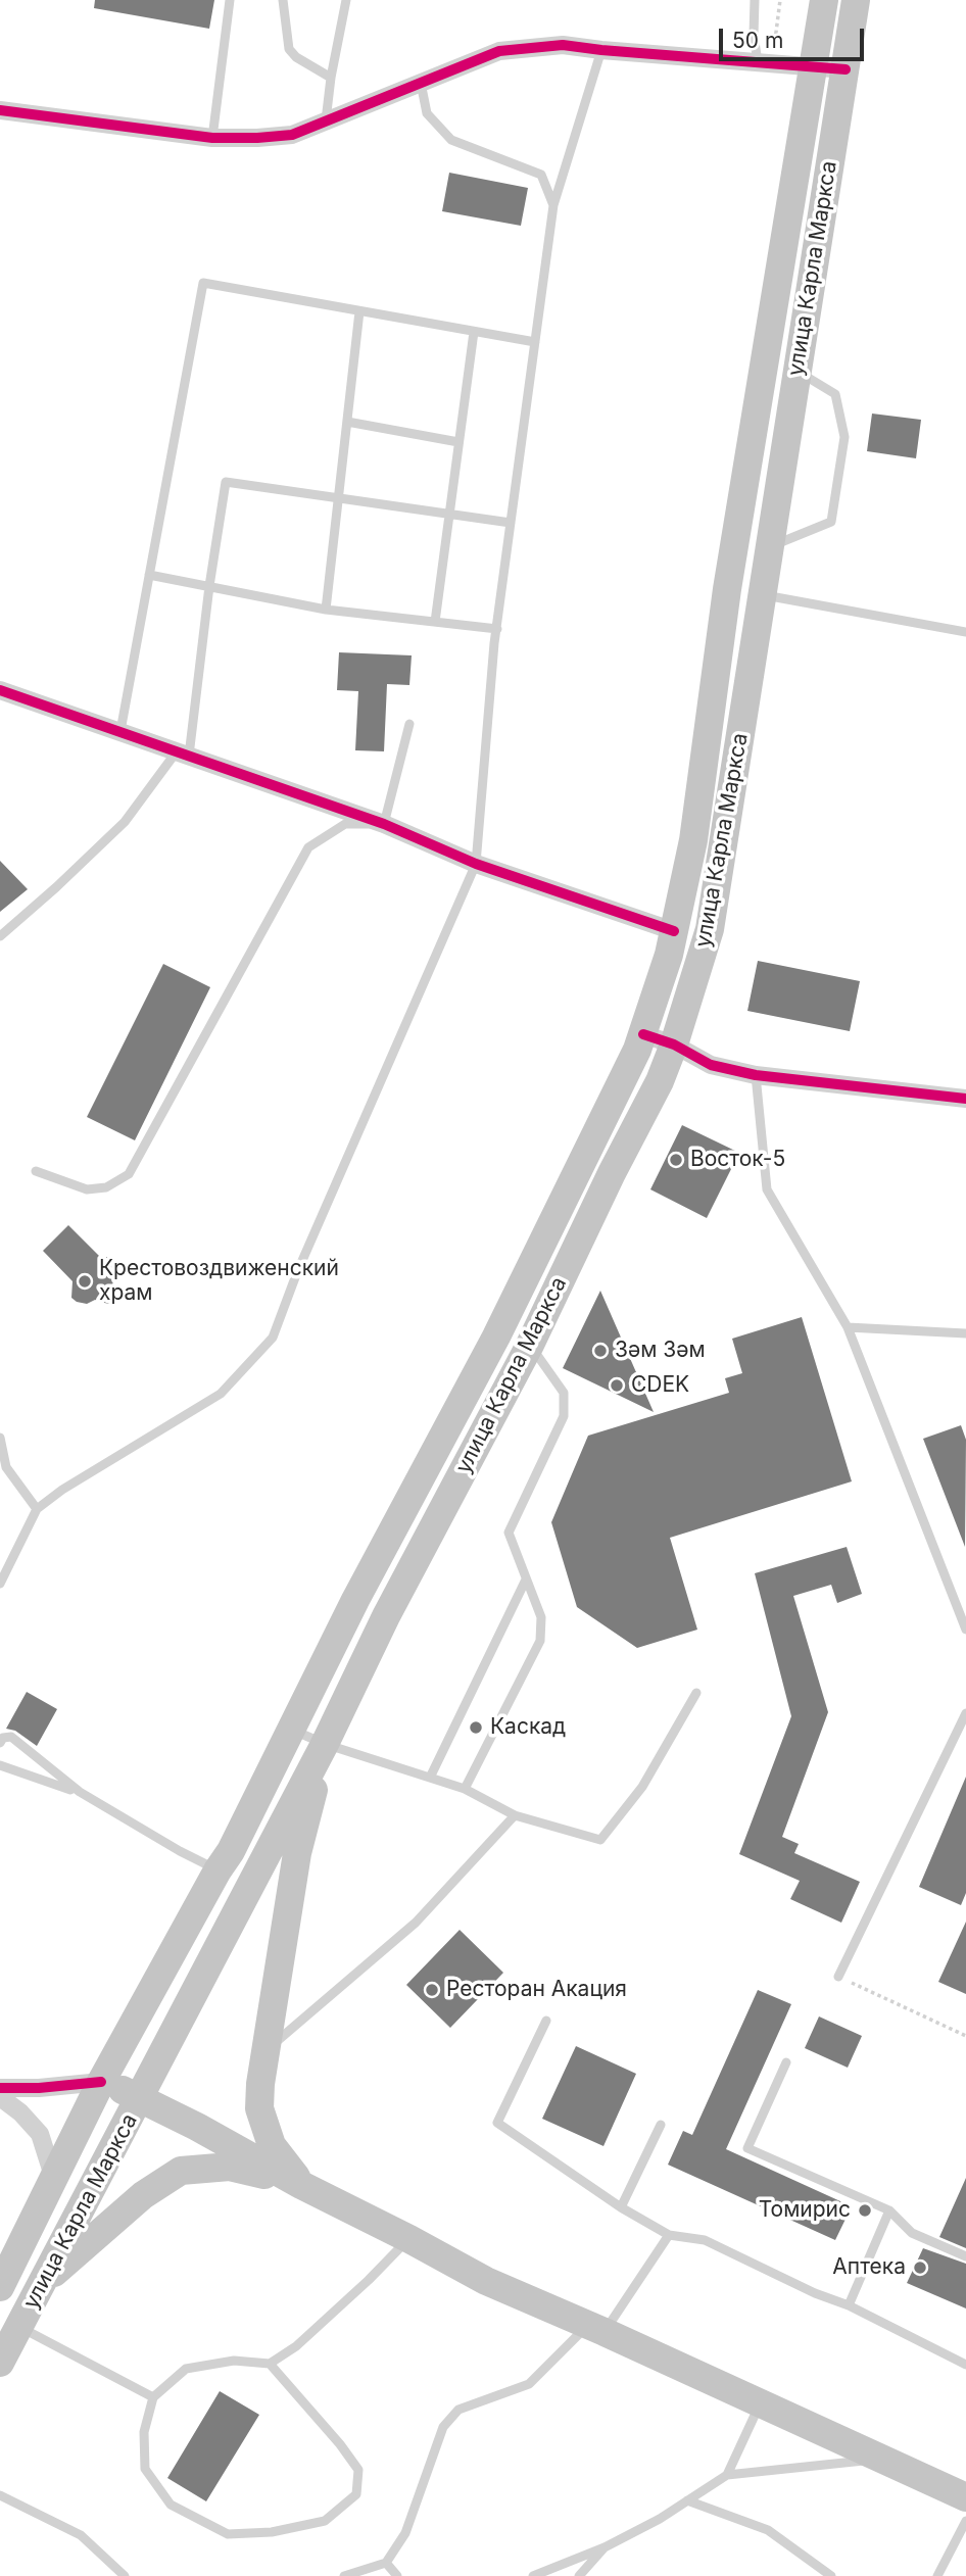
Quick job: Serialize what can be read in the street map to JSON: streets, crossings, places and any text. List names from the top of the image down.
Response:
{
  "streets": {
    "main road": ["улица Карла Маркса"]
  },
  "places": [
    "Восток-5",
    "Крестовоздвиженский храм",
    "Зәм Зәм",
    "CDEK",
    "Каскад",
    "Ресторан Акация",
    "Томирис",
    "Аптека"
  ],
  "scale_bar": "50 m"
}
